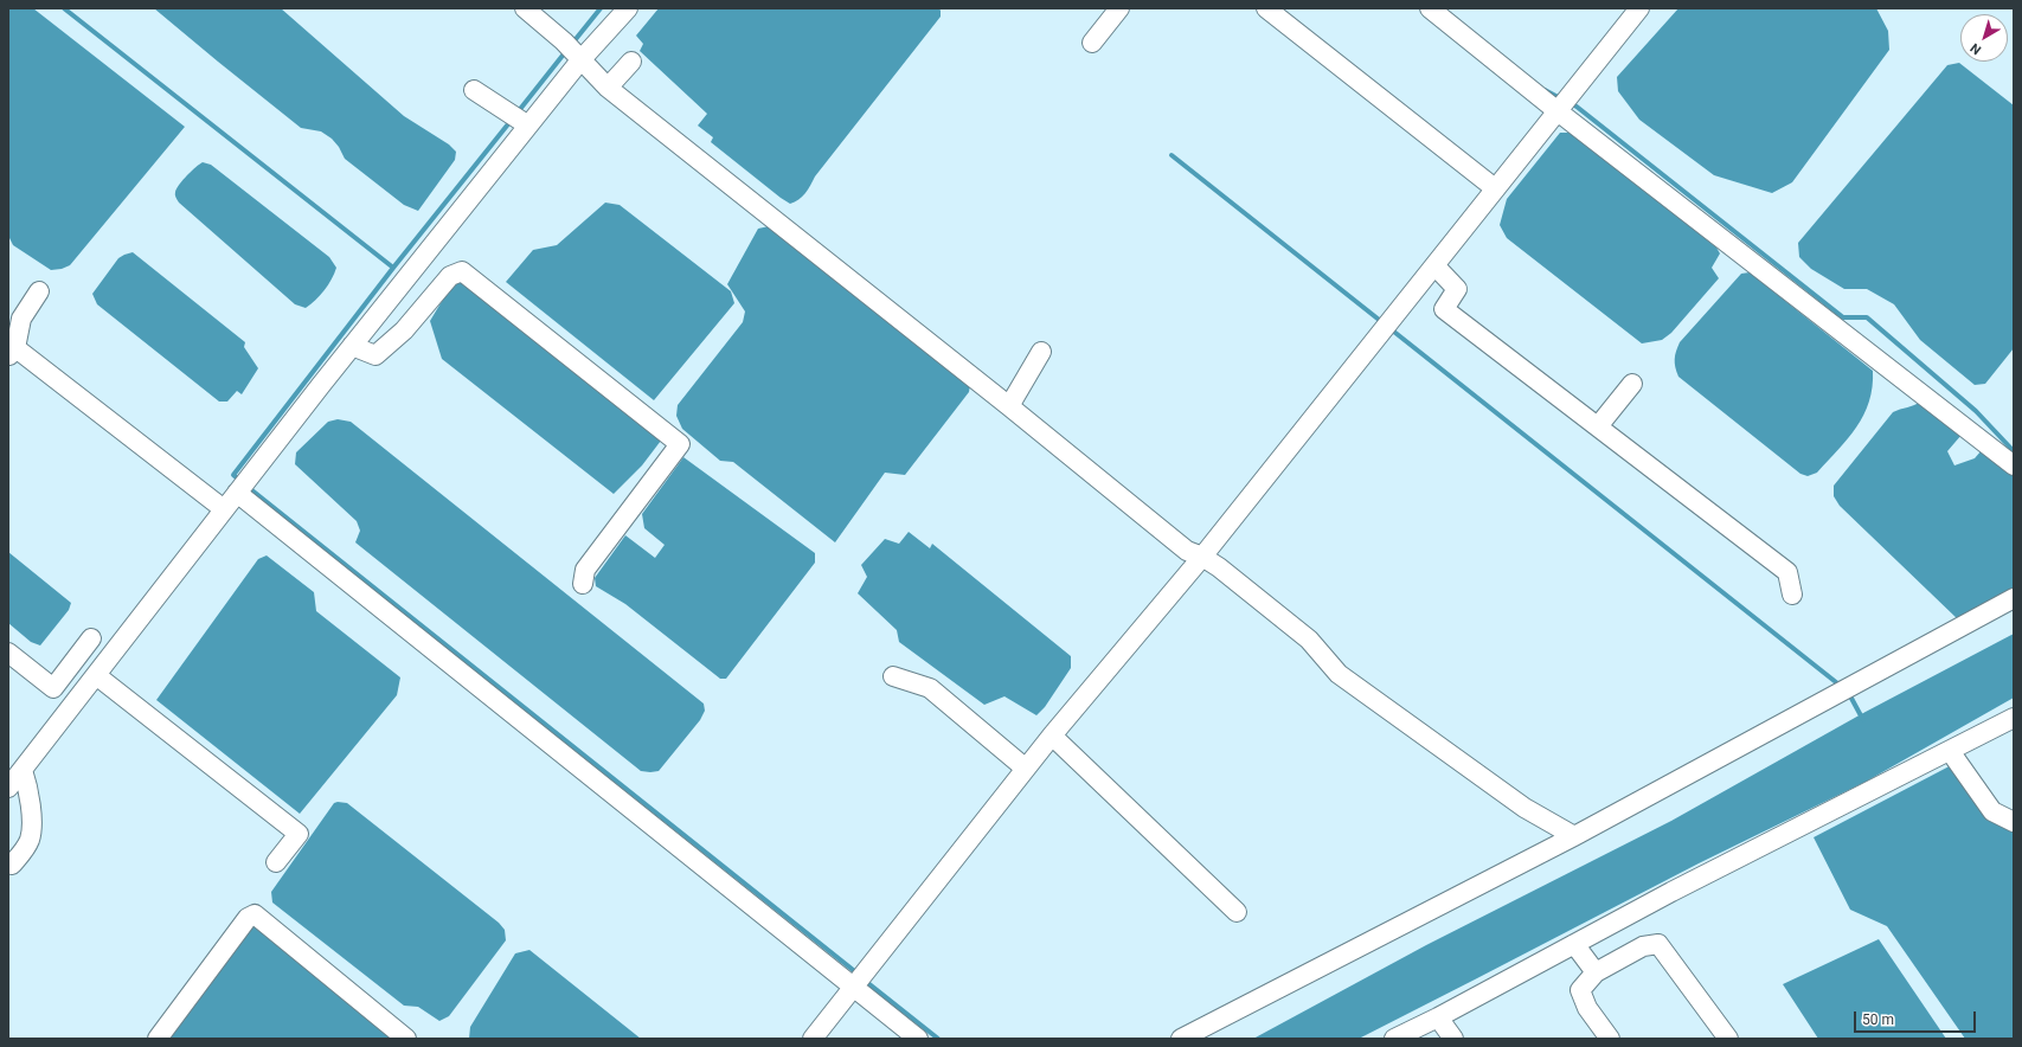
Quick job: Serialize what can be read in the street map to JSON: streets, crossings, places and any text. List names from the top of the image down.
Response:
{
  "scale_bar": "50 m",
  "north": "bottom left"
}
